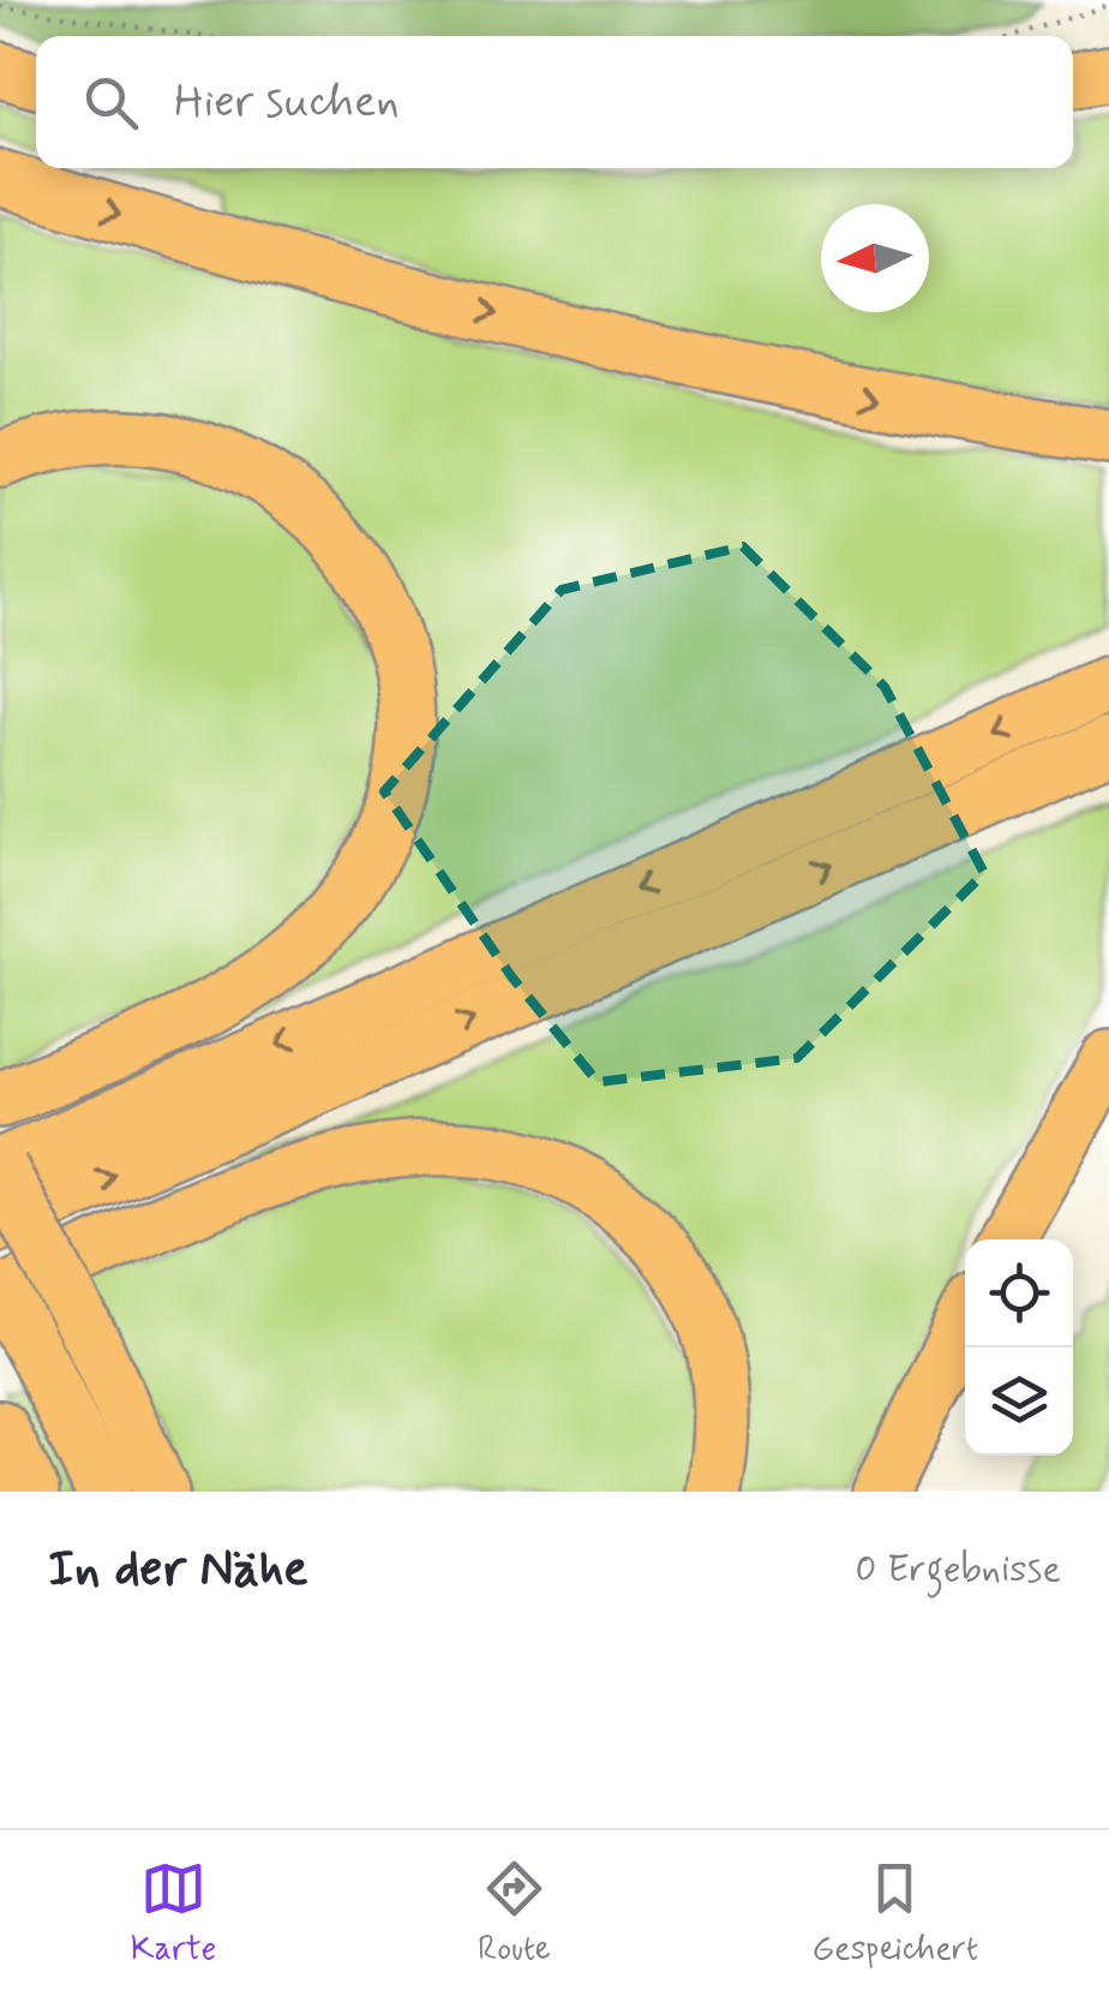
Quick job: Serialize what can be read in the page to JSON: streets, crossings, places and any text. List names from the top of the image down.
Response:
{
  "north": "left",
  "page": {
    "search": "Hier suchen",
    "heading": ["In der Nähe", "0 Ergebnisse"],
    "nav": ["Karte", "Route", "Gespeichert"]
  }
}
